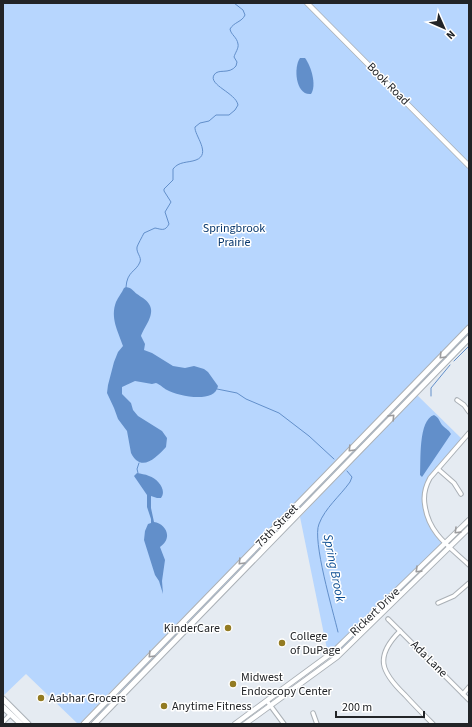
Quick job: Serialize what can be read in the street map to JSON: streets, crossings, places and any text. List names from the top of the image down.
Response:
{
  "streets": {
    "main road": ["75th Street"],
    "street": ["Book Road", "Rickert Drive", "Ada Lane"]
  },
  "water": ["Spring Brook"],
  "parks": ["Springbrook Prairie"],
  "places": [
    "KinderCare",
    "College of DuPage",
    "Midwest Endoscopy Center",
    "Aabhar Grocers",
    "Anytime Fitness"
  ],
  "scale_bar": "200 m",
  "north": "bottom right"
}
